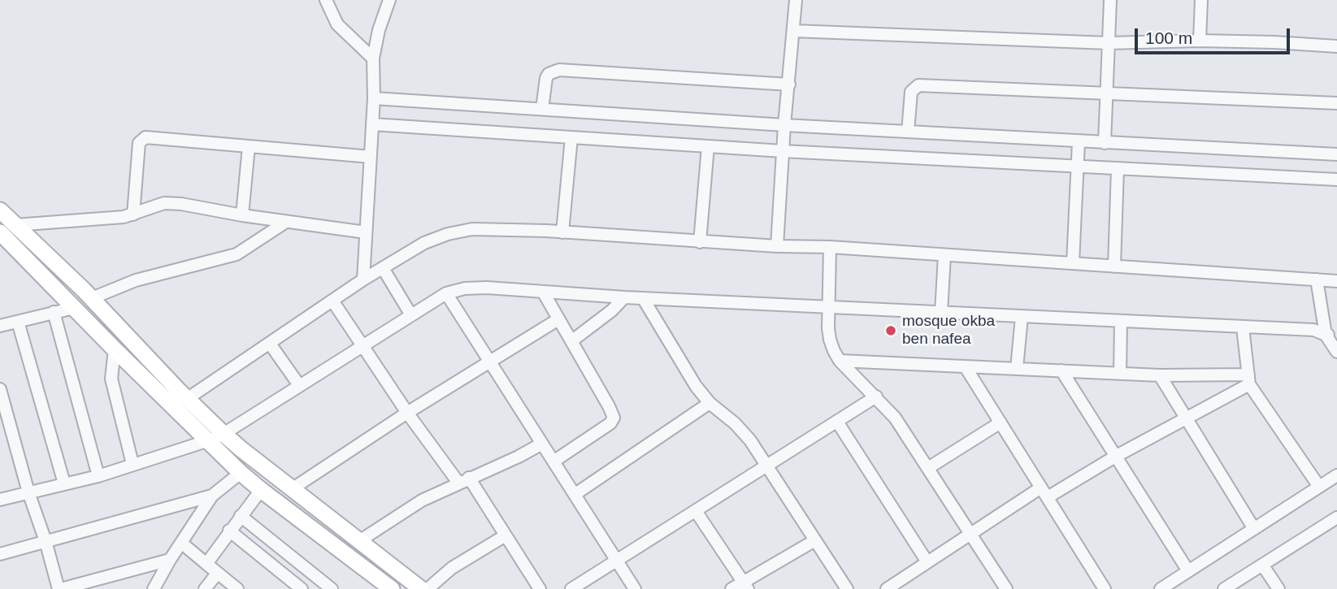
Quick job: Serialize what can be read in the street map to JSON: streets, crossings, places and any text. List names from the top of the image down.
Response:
{
  "places": ["mosque okba ben nafea"],
  "scale_bar": "100 m"
}
